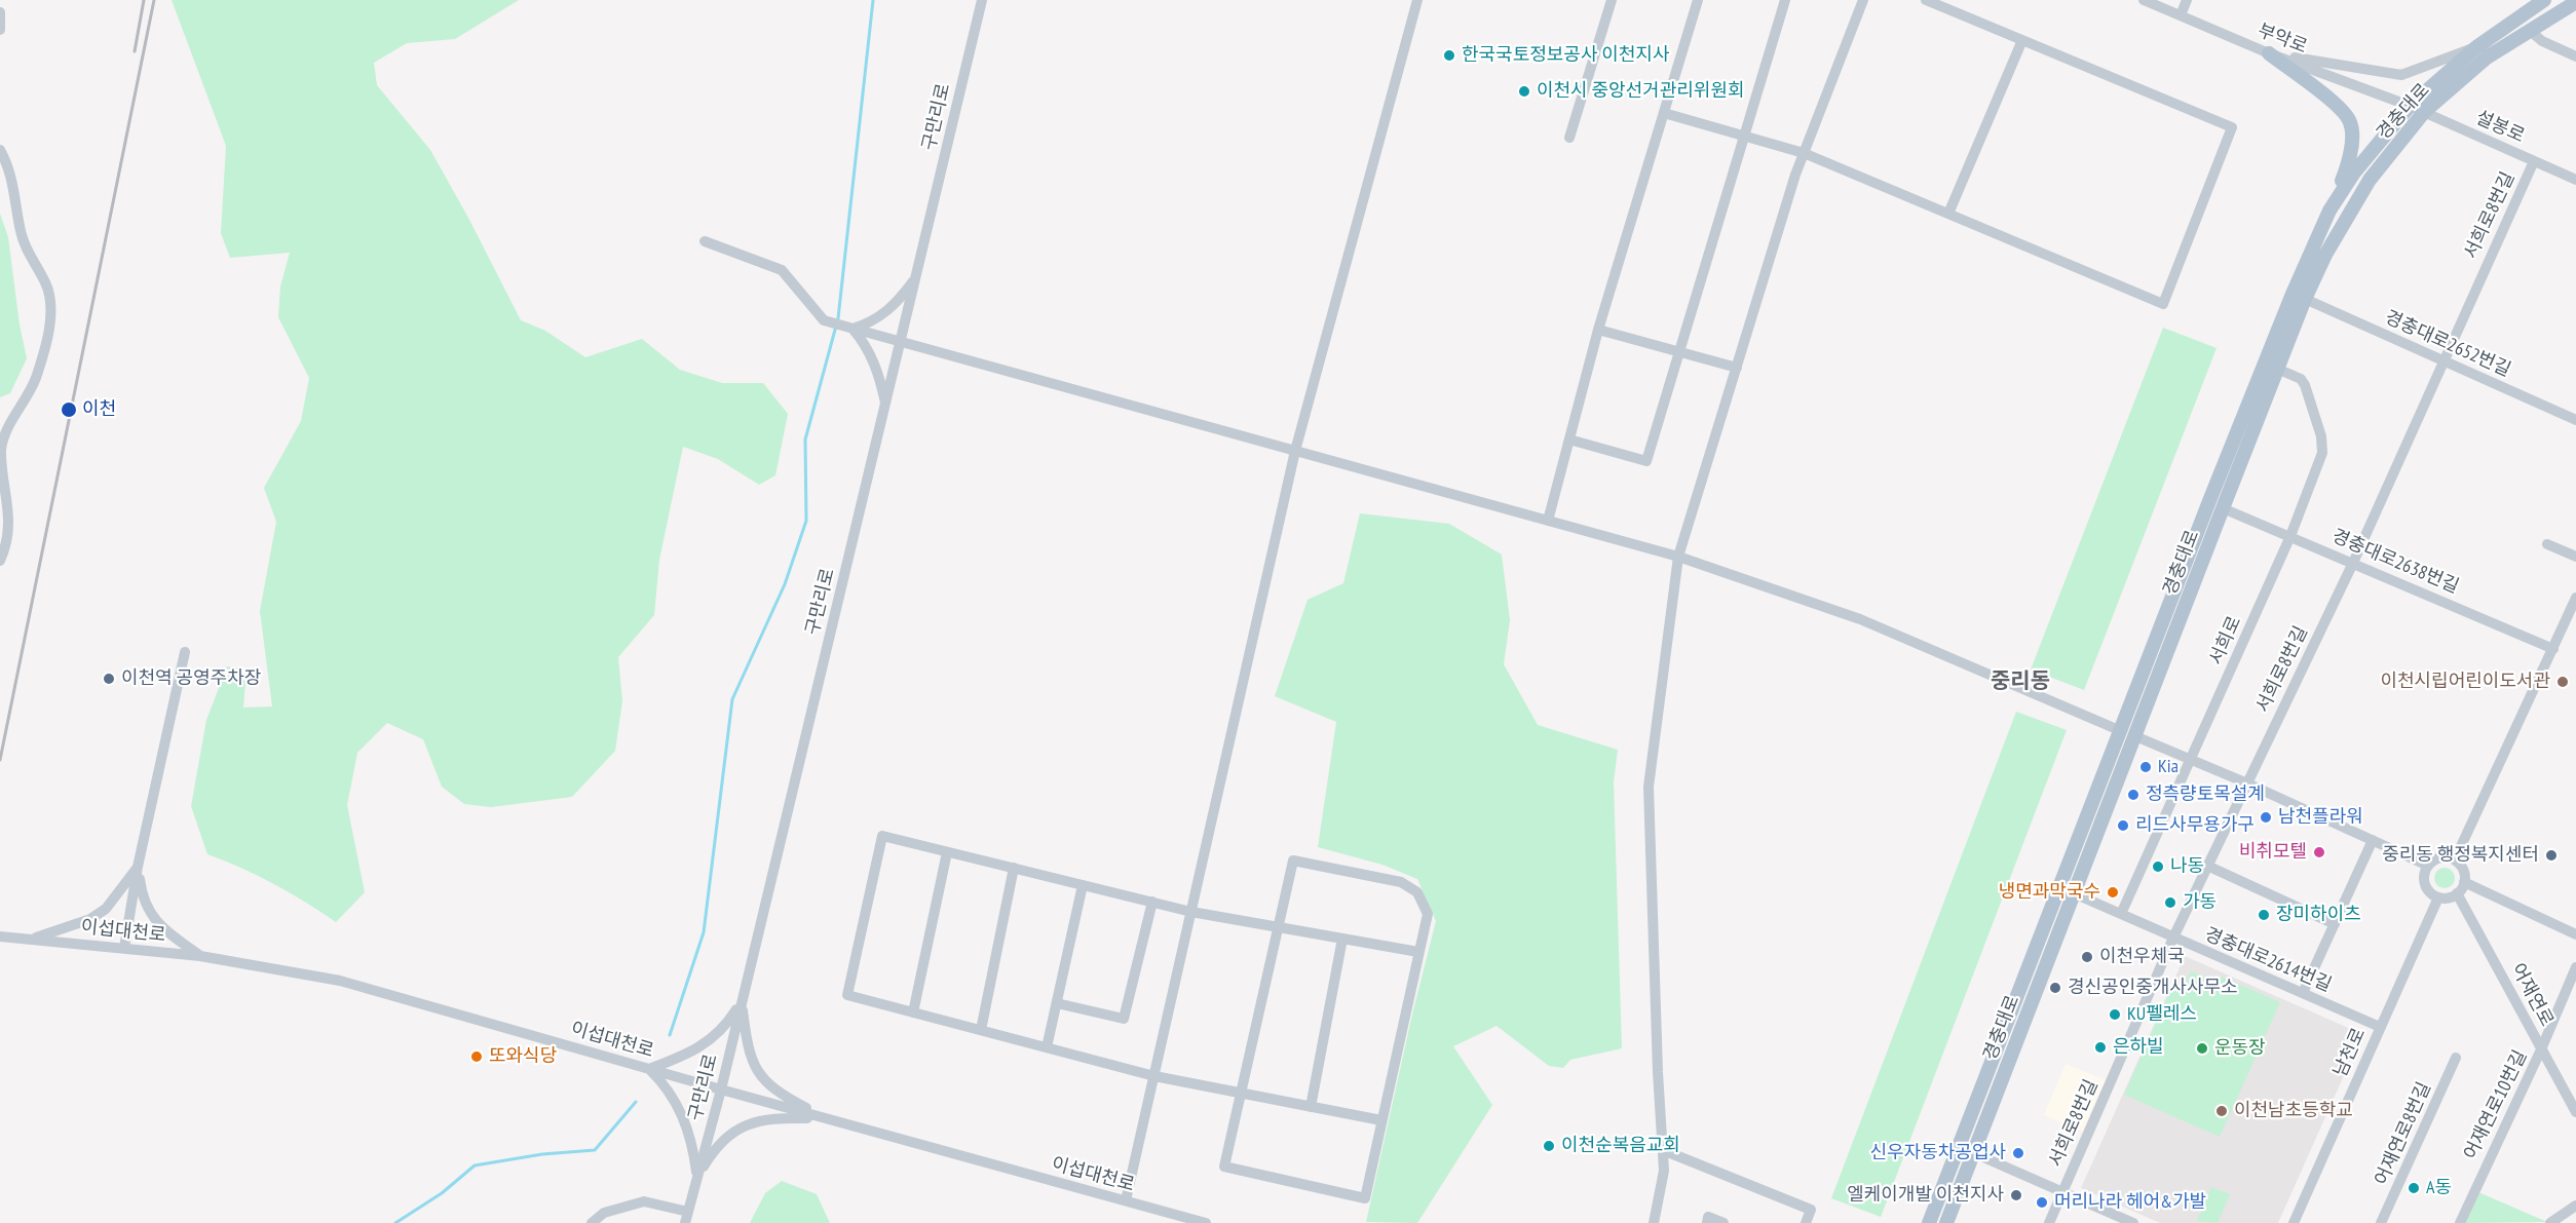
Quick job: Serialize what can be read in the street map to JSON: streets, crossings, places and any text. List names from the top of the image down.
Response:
{
  "streets": {
    "main road": ["경충대로"],
    "street": [
      "부악로",
      "구만리로",
      "설봉로",
      "서희로8번길",
      "경충대로2652번길",
      "경충대로2638번길",
      "서희로",
      "이섭대천로",
      "경충대로2614번길",
      "어재연로",
      "남천로",
      "어재연로10번길",
      "어재연로8번길"
    ]
  },
  "crossings": [
    ["부악로", "경충대로"],
    ["부악로", "설봉로"],
    ["경충대로", "설봉로"],
    ["경충대로", "경충대로2652번길"],
    ["경충대로", "경충대로2638번길"],
    ["경충대로", "경충대로2614번길"],
    ["구만리로", "이섭대천로"],
    ["설봉로", "서희로8번길"],
    ["서희로8번길", "경충대로2652번길"],
    ["서희로8번길", "경충대로2638번길"],
    ["서희로8번길", "경충대로2614번길"],
    ["경충대로2638번길", "서희로"],
    ["서희로", "경충대로2614번길"],
    ["경충대로2614번길", "남천로"],
    ["어재연로", "남천로"],
    ["어재연로", "어재연로10번길"]
  ],
  "districts": ["중리동"],
  "places": [
    "한국국토정보공사 이천지사",
    "이천시 중앙선거관리위원회",
    "이천",
    "이천역 공영주차장",
    "이천시립어린이도서관",
    "Kia",
    "정측량토목설계",
    "남천플라워",
    "리드사무용가구",
    "비취모텔",
    "중리동 행정복지센터",
    "나동",
    "냉면과막국수",
    "가동",
    "장미하이츠",
    "이천우체국",
    "경신공인중개사사무소",
    "KU펠레스",
    "은하빌",
    "운동장",
    "또와식당",
    "이천남초등학교",
    "이천순복음교회",
    "신우자동차공업사",
    "A동",
    "엘케이개발 이천지사",
    "머리나라 헤어&가발"
  ]
}
